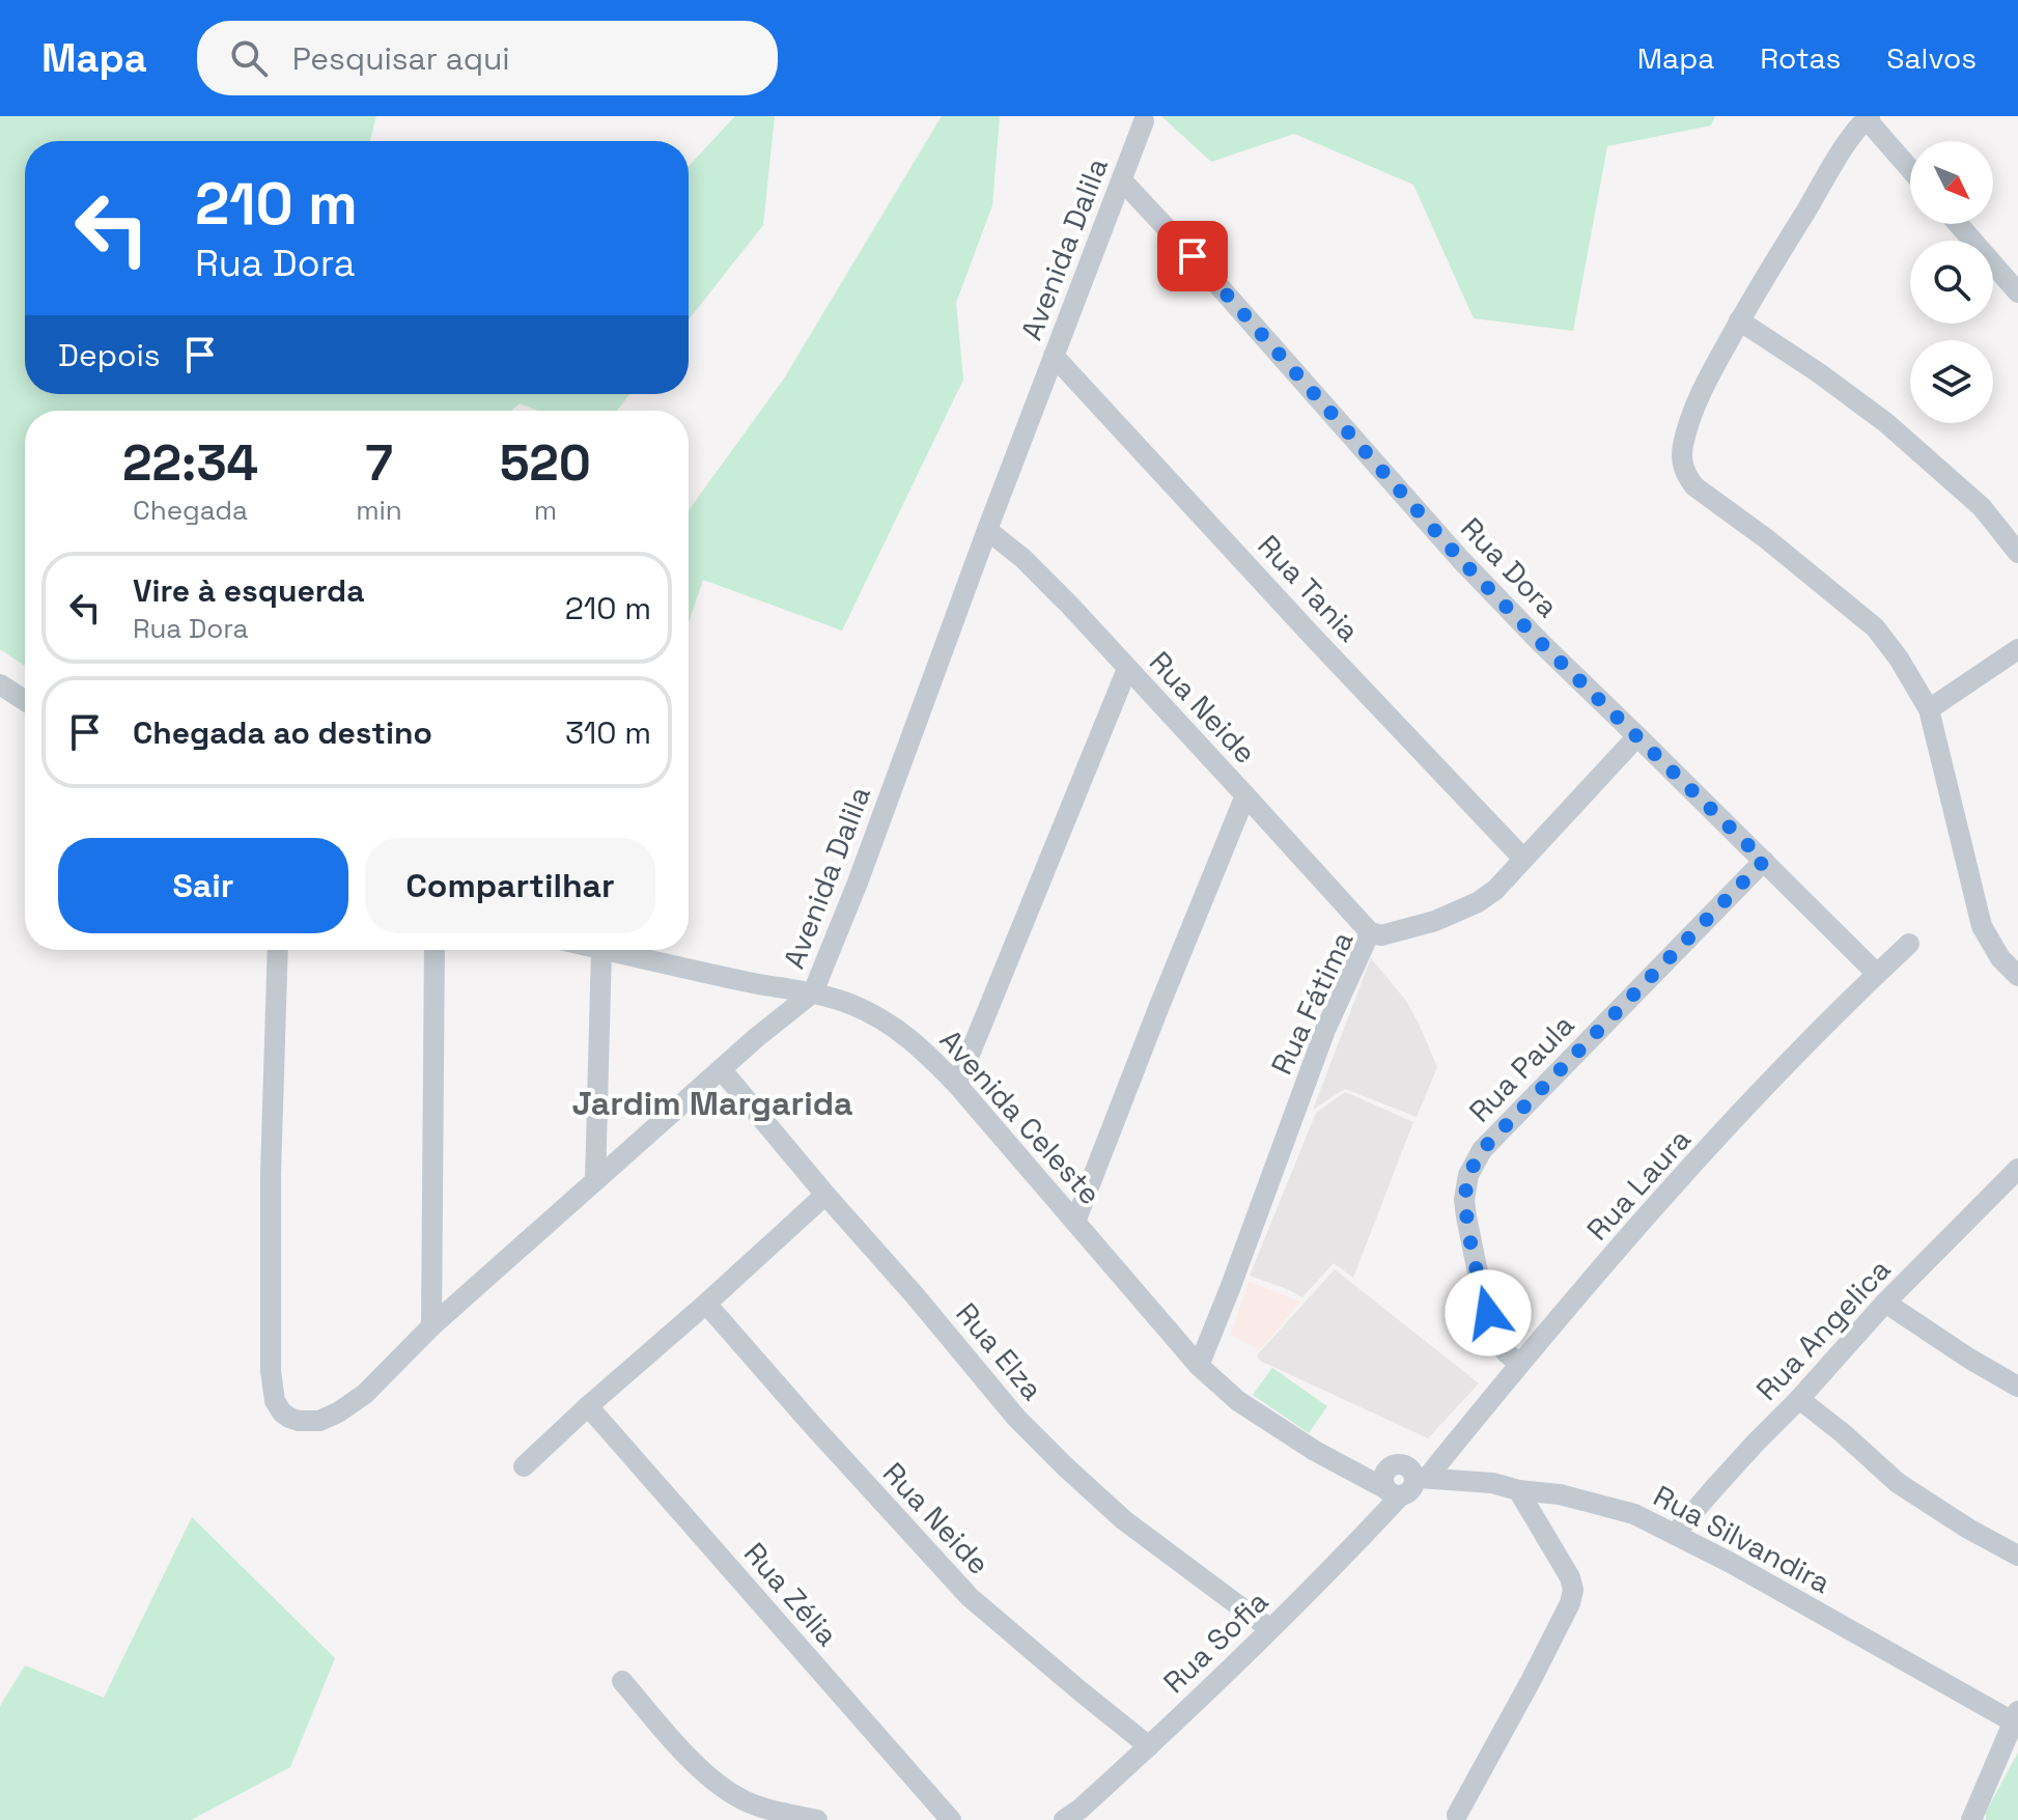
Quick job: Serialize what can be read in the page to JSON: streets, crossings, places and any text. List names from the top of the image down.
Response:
{
  "streets": {
    "street": [
      "Avenida Dalila",
      "Rua Dora",
      "Rua Tania",
      "Rua Neide",
      "Rua Fátima",
      "Rua Paula",
      "Avenida Celeste",
      "Rua Laura",
      "Rua Angelica",
      "Rua Elza",
      "Rua Silvandira",
      "Rua Zélia",
      "Rua Sofia"
    ]
  },
  "crossings": [
    ["Avenida Dalila", "Rua Dora"],
    ["Avenida Dalila", "Rua Tania"],
    ["Avenida Dalila", "Rua Neide"],
    ["Avenida Dalila", "Avenida Celeste"],
    ["Avenida Dalila", "Rua Elza"],
    ["Rua Dora", "Rua Fátima"],
    ["Rua Dora", "Rua Paula"],
    ["Rua Dora", "Rua Laura"],
    ["Rua Tania", "Rua Fátima"],
    ["Rua Neide", "Rua Fátima"],
    ["Rua Neide", "Rua Sofia"],
    ["Rua Fátima", "Avenida Celeste"],
    ["Rua Paula", "Rua Laura"],
    ["Avenida Celeste", "Rua Laura"],
    ["Avenida Celeste", "Rua Silvandira"],
    ["Avenida Celeste", "Rua Sofia"],
    ["Rua Laura", "Rua Silvandira"],
    ["Rua Laura", "Rua Sofia"],
    ["Rua Angelica", "Rua Silvandira"],
    ["Rua Elza", "Rua Sofia"],
    ["Rua Silvandira", "Rua Sofia"]
  ],
  "districts": ["Jardim Margarida"],
  "north": "bottom right",
  "page": {
    "header": "Mapa",
    "search": "Pesquisar aqui",
    "nav": ["Mapa", "Rotas", "Salvos"],
    "turn": ["210 m", "Rua Dora"],
    "then": "Depois",
    "eta": [
      "22:34",
      "Chegada",
      "7",
      "min",
      "520",
      "m"
    ],
    "list": [
      {
        "name": "Vire à esquerda",
        "note": "Rua Dora",
        "value": "210 m"
      },
      {
        "name": "Chegada ao destino",
        "value": "310 m"
      }
    ],
    "buttons": ["Sair", "Compartilhar"]
  }
}
